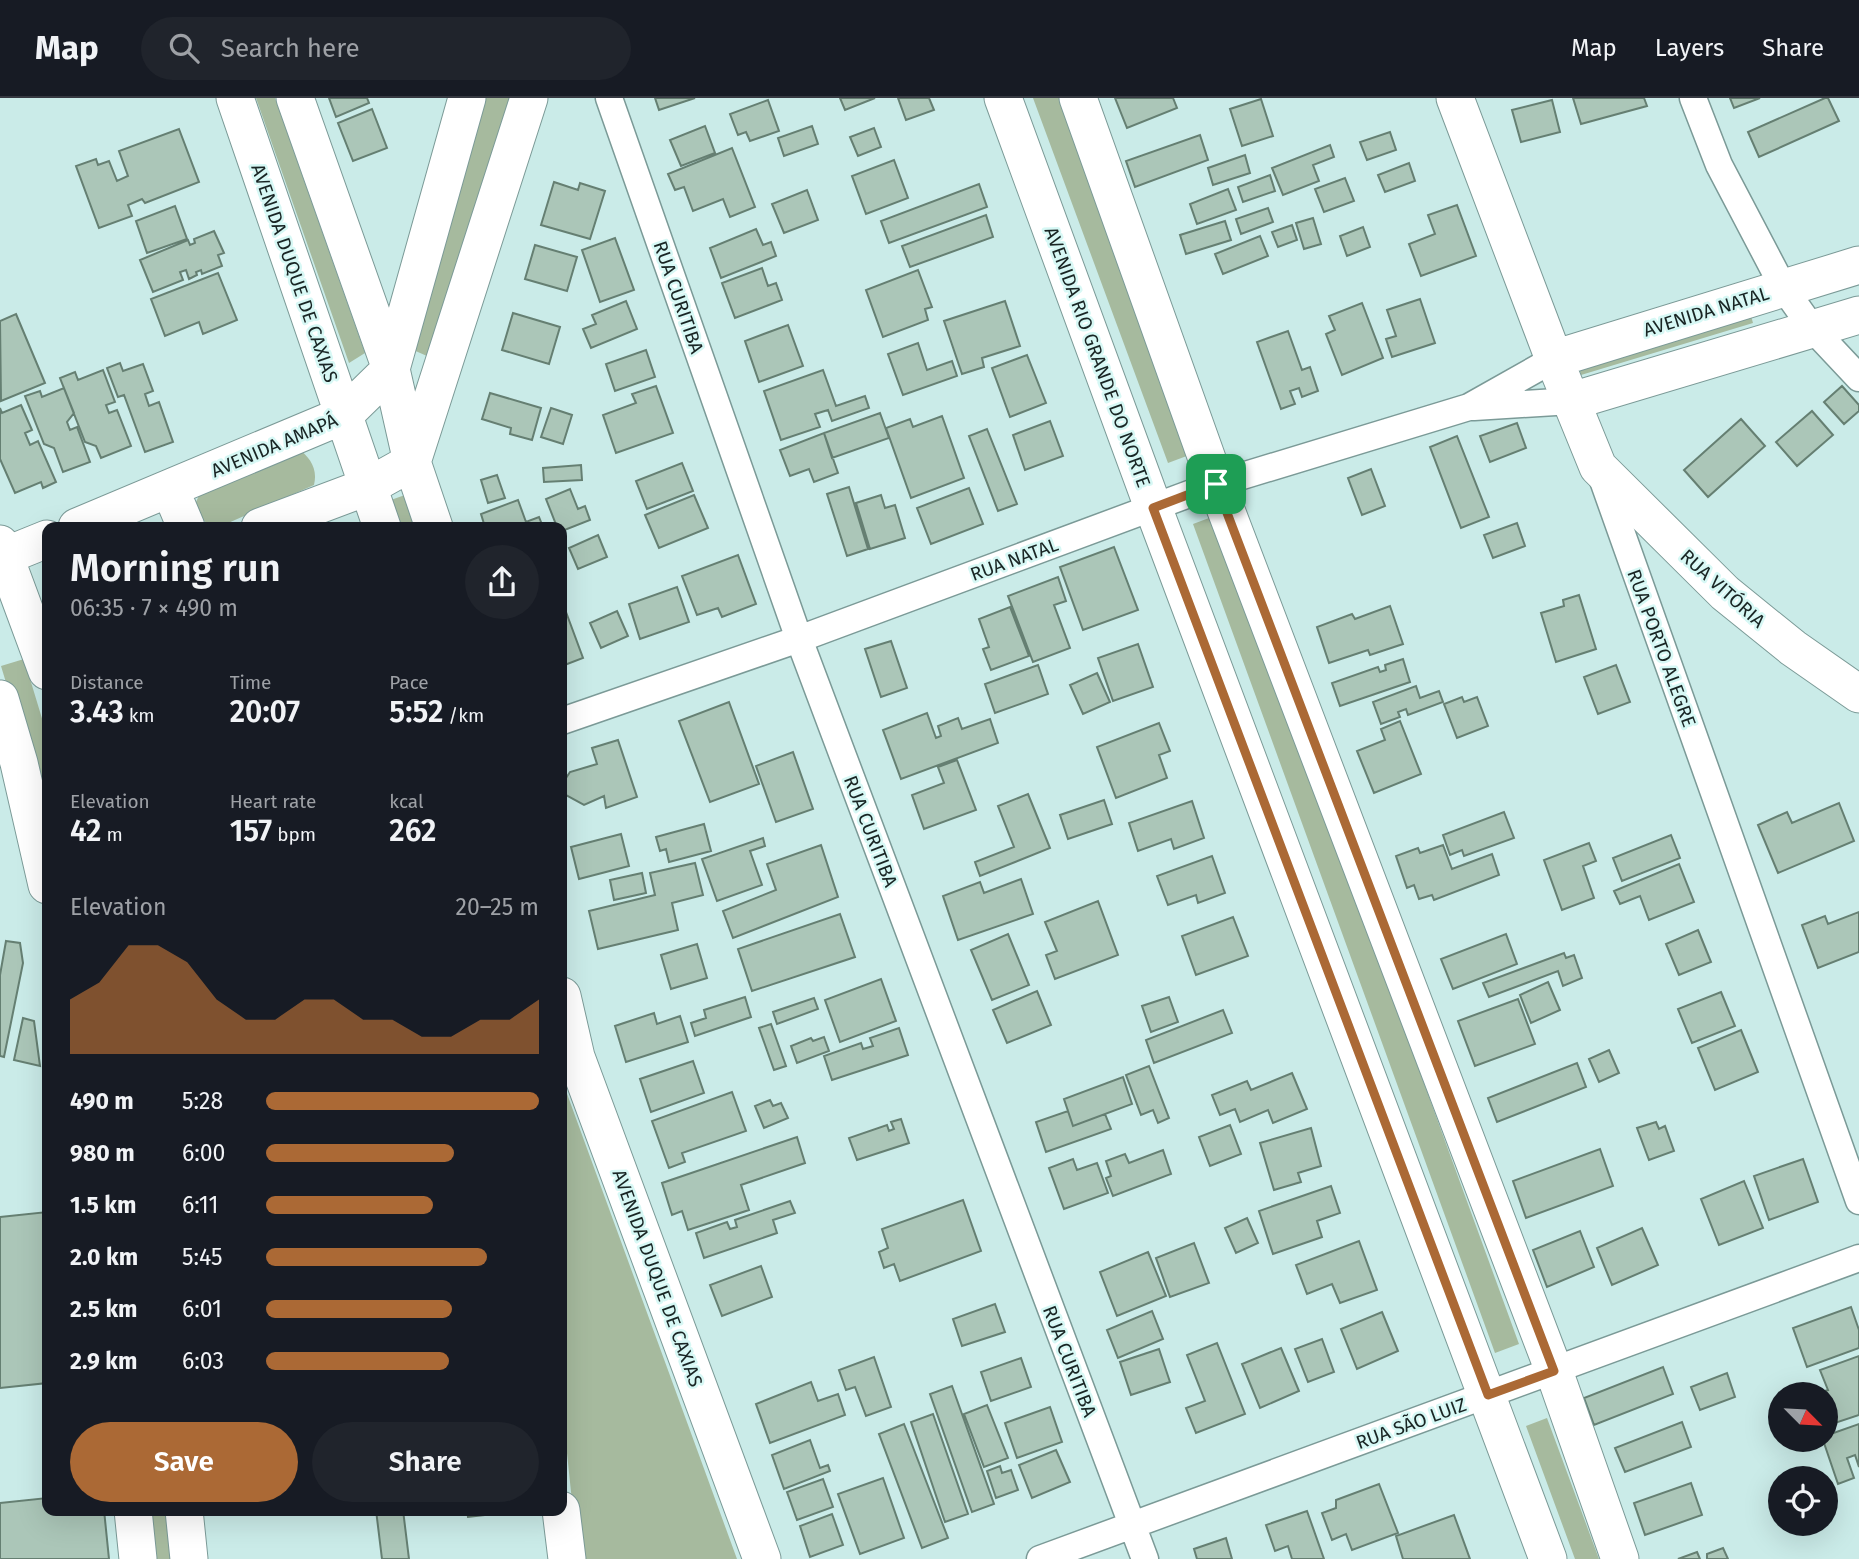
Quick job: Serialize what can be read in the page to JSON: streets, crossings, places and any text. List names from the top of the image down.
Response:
{
  "streets": {
    "street": [
      "AVENIDA DUQUE DE CAXIAS",
      "RUA CURITIBA",
      "AVENIDA NATAL",
      "AVENIDA RIO GRANDE DO NORTE",
      "AVENIDA AMAPÁ",
      "RUA NATAL",
      "RUA VITÓRIA",
      "RUA PORTO ALEGRE",
      "RUA SÃO LUIZ"
    ]
  },
  "crossings": [
    ["AVENIDA DUQUE DE CAXIAS", "AVENIDA AMAPÁ"],
    ["RUA CURITIBA", "RUA NATAL"],
    ["RUA CURITIBA", "RUA SÃO LUIZ"],
    ["AVENIDA NATAL", "RUA NATAL"],
    ["AVENIDA NATAL", "RUA PORTO ALEGRE"],
    ["AVENIDA RIO GRANDE DO NORTE", "RUA NATAL"],
    ["AVENIDA RIO GRANDE DO NORTE", "RUA SÃO LUIZ"],
    ["RUA NATAL", "RUA PORTO ALEGRE"],
    ["RUA VITÓRIA", "RUA PORTO ALEGRE"]
  ],
  "north": "bottom right",
  "page": {
    "header": "Map",
    "search": "Search here",
    "nav": ["Map", "Layers", "Share"],
    "heading": ["Morning run", "06:35 · 7 × 490 m"],
    "stats": [
      ["Distance", "3.43 km"],
      ["Time", "20:07"],
      ["Pace", "5:52 /km"],
      ["Elevation", "42 m"],
      ["Heart rate", "157 bpm"],
      ["kcal", "262"]
    ],
    "chart": ["Elevation", "20–25 m"],
    "list": [
      {
        "name": "490 m",
        "note": "5:28"
      },
      {
        "name": "980 m",
        "note": "6:00"
      },
      {
        "name": "1.5 km",
        "note": "6:11"
      },
      {
        "name": "2.0 km",
        "note": "5:45"
      },
      {
        "name": "2.5 km",
        "note": "6:01"
      },
      {
        "name": "2.9 km",
        "note": "6:03"
      }
    ],
    "buttons": ["Save", "Share"]
  }
}
